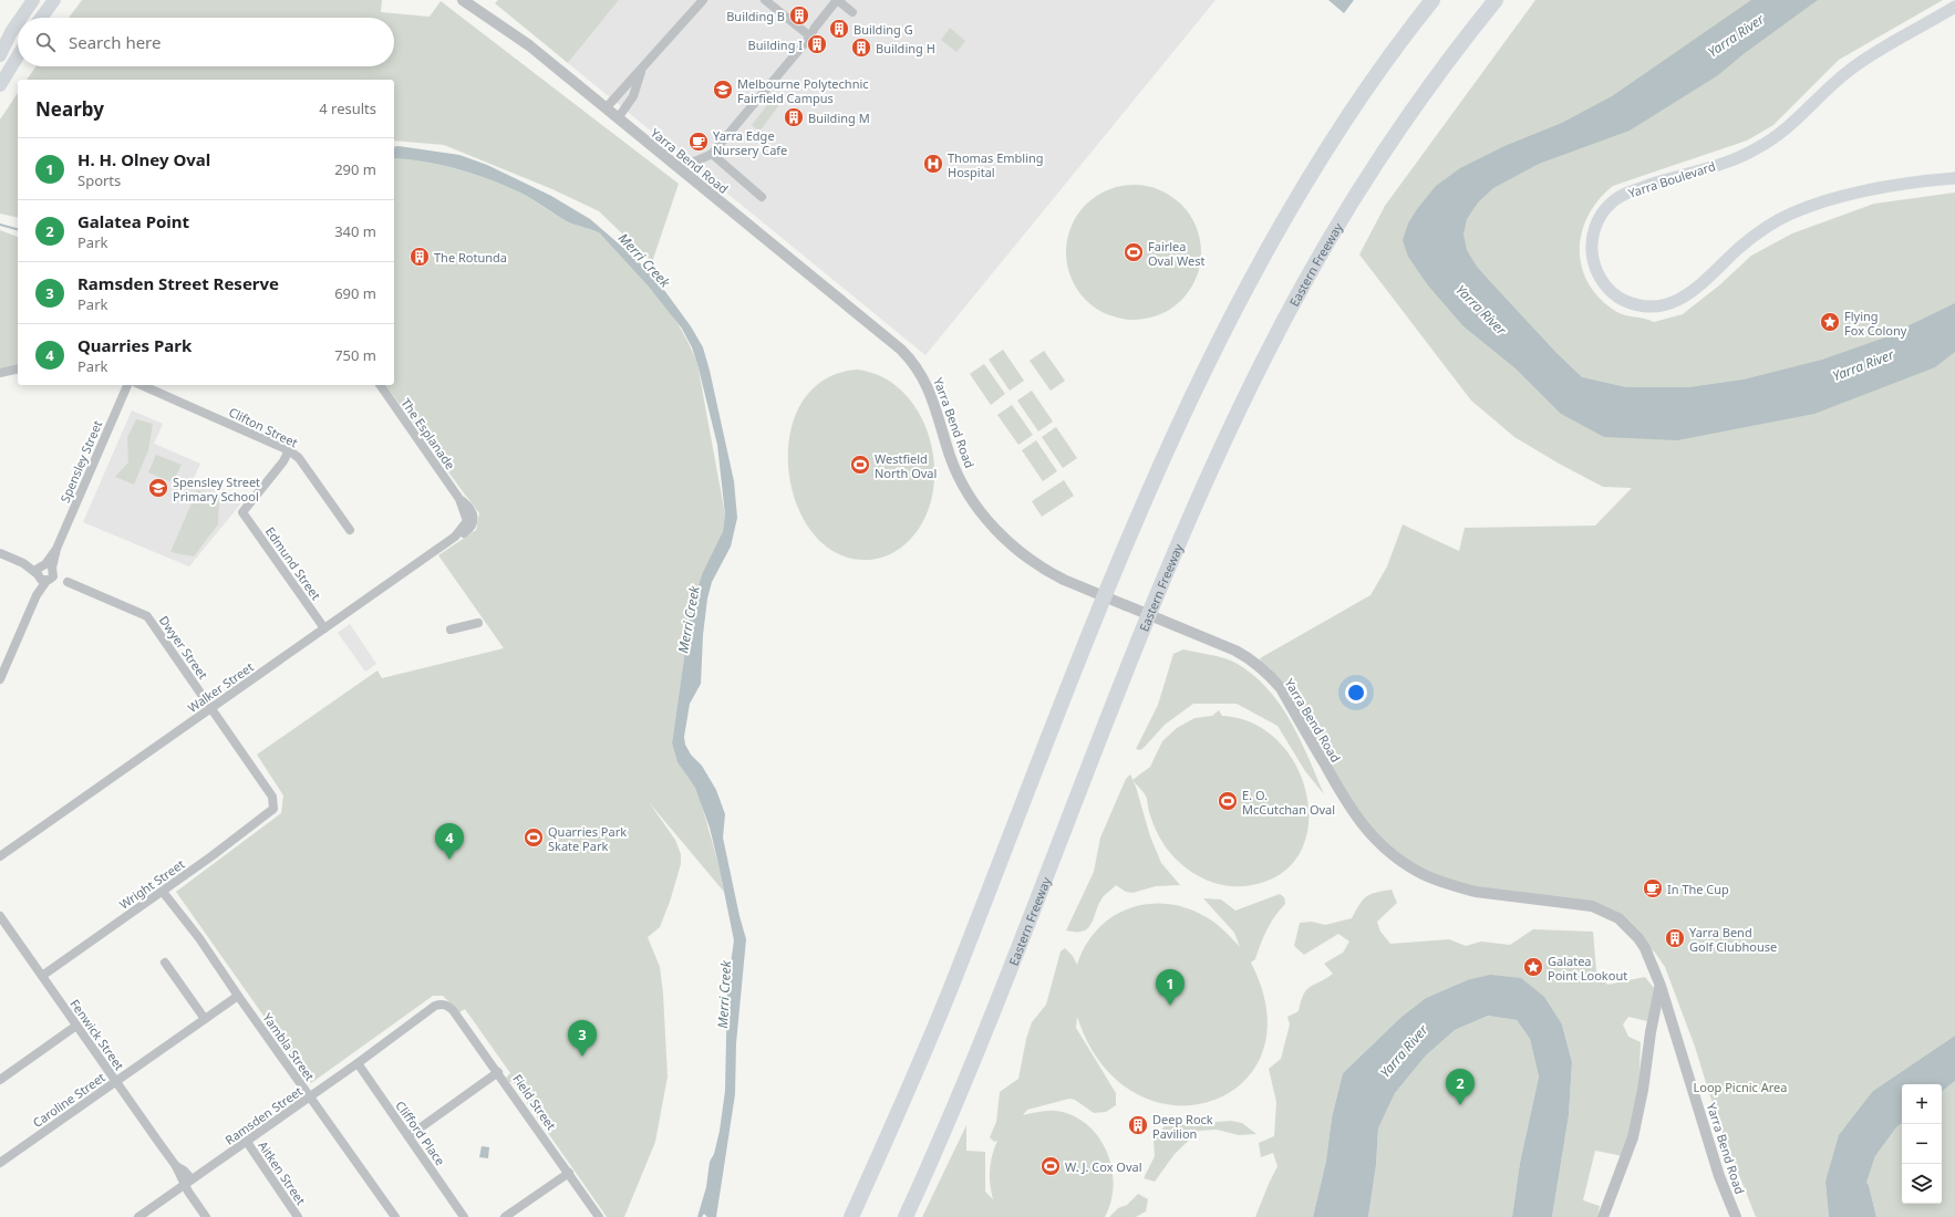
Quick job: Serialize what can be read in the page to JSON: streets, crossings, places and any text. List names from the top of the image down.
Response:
{
  "streets": {
    "highway": ["Eastern Freeway"],
    "main road": ["Yarra Boulevard"],
    "street": [
      "Yarra Bend Road",
      "Clifton Street",
      "The Esplanade",
      "Spensley Street",
      "Edmund Street",
      "Dwyer Street",
      "Walker Street",
      "Wright Street",
      "Fenwick Street",
      "Yambla Street",
      "Caroline Street",
      "Field Street",
      "Ramsden Street",
      "Clifford Place",
      "Aitken Street"
    ]
  },
  "crossings": [
    ["Clifton Street", "Edmund Street"],
    ["The Esplanade", "Walker Street"],
    ["Edmund Street", "Walker Street"],
    ["Dwyer Street", "Walker Street"],
    ["Dwyer Street", "Wright Street"],
    ["Wright Street", "Fenwick Street"],
    ["Wright Street", "Yambla Street"],
    ["Fenwick Street", "Caroline Street"],
    ["Fenwick Street", "Ramsden Street"],
    ["Yambla Street", "Caroline Street"],
    ["Yambla Street", "Ramsden Street"],
    ["Field Street", "Ramsden Street"],
    ["Ramsden Street", "Clifford Place"],
    ["Ramsden Street", "Aitken Street"]
  ],
  "water": ["Yarra River", "Merri Creek"],
  "parks": ["Loop Picnic Area"],
  "places": {
    "building": [
      "Building B",
      "Building G",
      "Building I",
      "Building H",
      "Building M",
      "The Rotunda",
      "Yarra Bend Golf Clubhouse",
      "Deep Rock Pavilion"
    ],
    "school or university": ["Melbourne Polytechnic Fairfield Campus", "Spensley Street Primary School"],
    "cafe": ["Yarra Edge Nursery Cafe", "In The Cup"],
    "hospital": ["Thomas Embling Hospital"],
    "sports": [
      "Fairlea Oval West",
      "Westfield North Oval",
      "E. O. McCutchan Oval",
      "Quarries Park Skate Park",
      "W. J. Cox Oval"
    ],
    "place": ["Flying Fox Colony", "Galatea Point Lookout"]
  },
  "page": {
    "search": "Search here",
    "heading": ["Nearby", "4 results"],
    "list": [
      {
        "mark": "1",
        "name": "H. H. Olney Oval",
        "note": "Sports",
        "value": "290 m"
      },
      {
        "mark": "2",
        "name": "Galatea Point",
        "note": "Park",
        "value": "340 m"
      },
      {
        "mark": "3",
        "name": "Ramsden Street Reserve",
        "note": "Park",
        "value": "690 m"
      },
      {
        "mark": "4",
        "name": "Quarries Park",
        "note": "Park",
        "value": "750 m"
      }
    ],
    "pins": [
      "4",
      "1",
      "3",
      "2"
    ],
    "map_buttons": ["+", "−"]
  }
}
